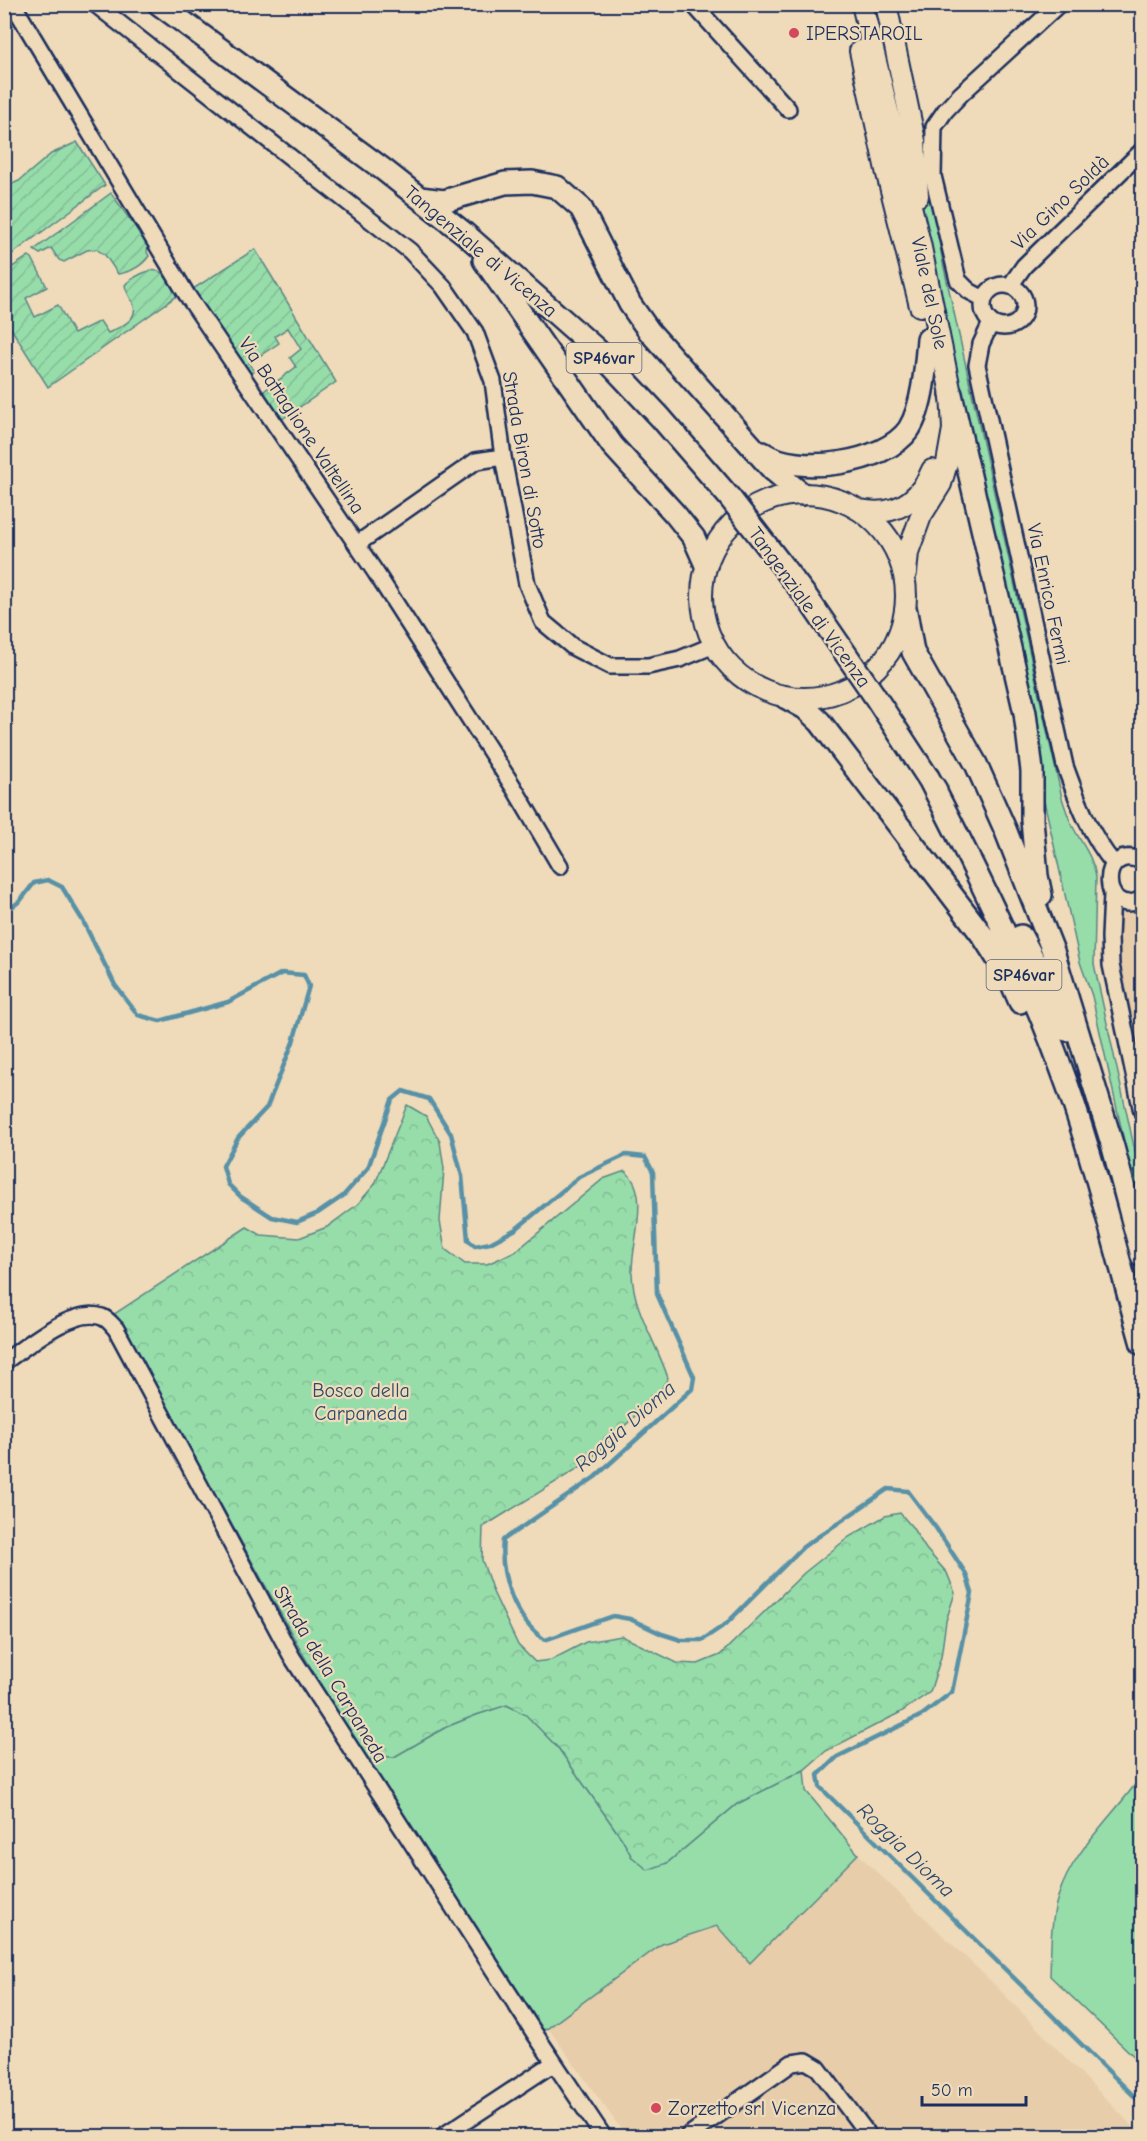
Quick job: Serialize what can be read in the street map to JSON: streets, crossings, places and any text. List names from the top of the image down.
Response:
{
  "streets": {
    "highway": ["Tangenziale di Vicenza", "SP46var"],
    "main road": ["Viale del Sole"],
    "street": [
      "Via Gino Soldà",
      "Via Battaglione Valtellina",
      "Strada Biron di Sotto",
      "Via Enrico Fermi",
      "Strada della Carpaneda"
    ]
  },
  "crossings": [
    ["Via Gino Soldà", "Via Enrico Fermi"],
    ["Viale del Sole", "Strada Biron di Sotto"]
  ],
  "water": ["Roggia Dioma"],
  "parks": ["Bosco della Carpaneda"],
  "places": ["IPERSTAROIL", "Zorzetto srl Vicenza"],
  "scale_bar": "50 m"
}
